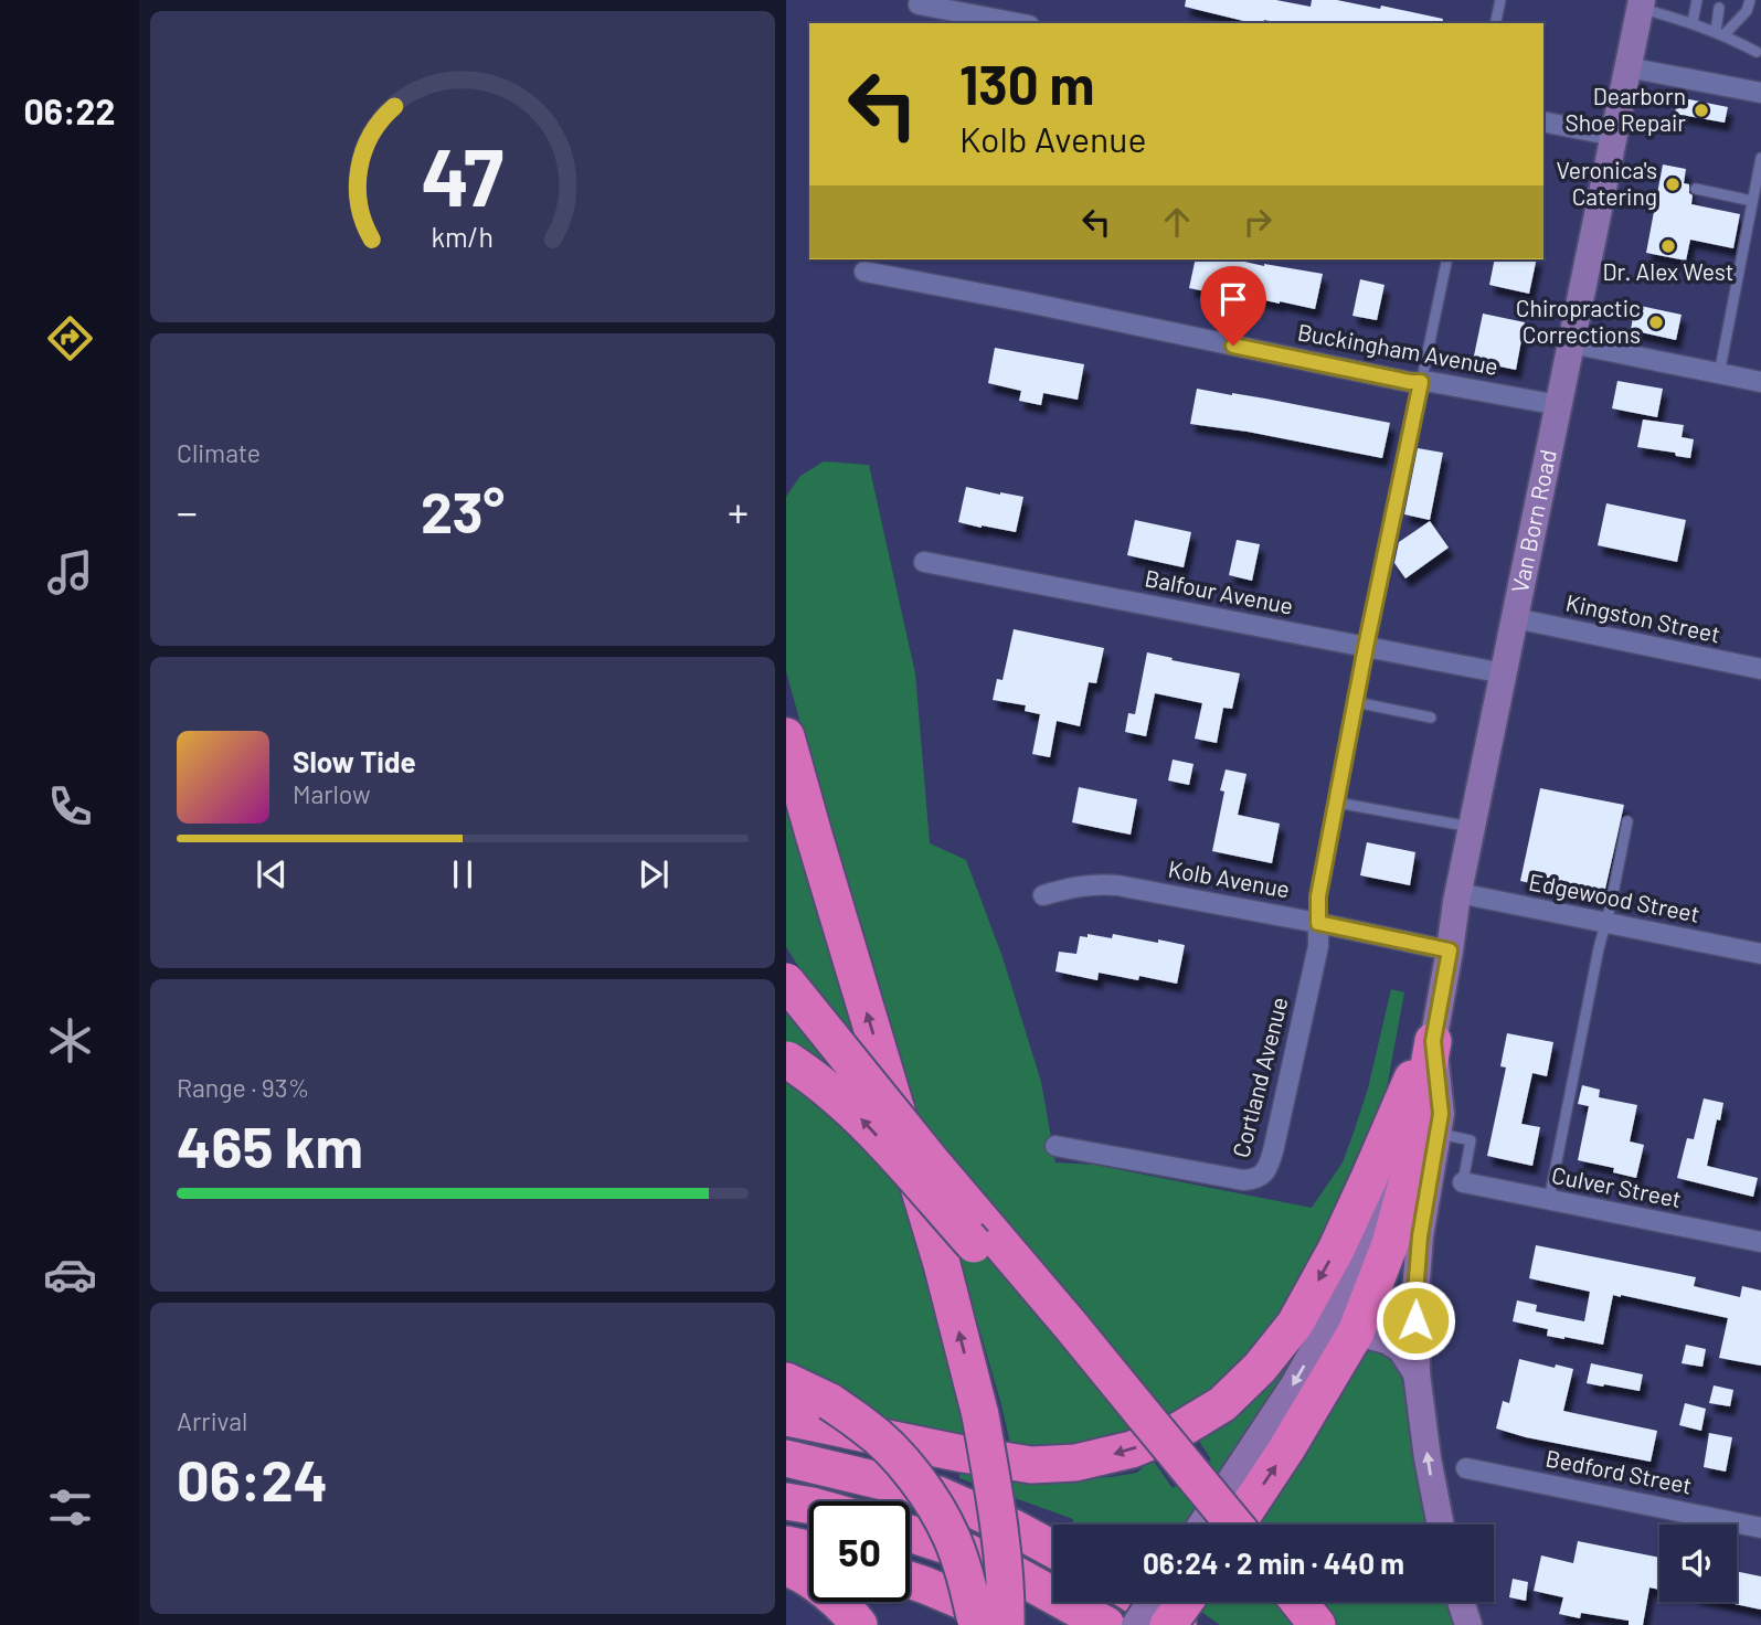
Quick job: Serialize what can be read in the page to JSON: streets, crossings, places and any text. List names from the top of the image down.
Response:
{
  "streets": {
    "main road": ["Van Born Road"],
    "street": [
      "Buckingham Avenue",
      "Balfour Avenue",
      "Kingston Street",
      "Kolb Avenue",
      "Edgewood Street",
      "Cortland Avenue",
      "Culver Street",
      "Bedford Street"
    ]
  },
  "crossings": [
    ["Buckingham Avenue", "Van Born Road"],
    ["Van Born Road", "Balfour Avenue"],
    ["Van Born Road", "Kingston Street"],
    ["Van Born Road", "Kolb Avenue"],
    ["Van Born Road", "Edgewood Street"],
    ["Kolb Avenue", "Cortland Avenue"]
  ],
  "places": [
    "Dearborn Shoe Repair",
    "Veronica's Catering",
    "Dr. Alex West",
    "Chiropractic Corrections"
  ],
  "page": {
    "tabs": "06:22",
    "turn": ["130 m", "Kolb Avenue"],
    "tile": [
      "Climate",
      ["Range · 93%", "465 km"],
      ["Arrival", "06:24"]
    ],
    "heat": ["−", "23°", "+"],
    "song": ["Slow Tide", "Marlow"],
    "limit": "50",
    "trip": "06:24 · 2 min · 440 m",
    "gauge": ["47", "km/h"]
  }
}
